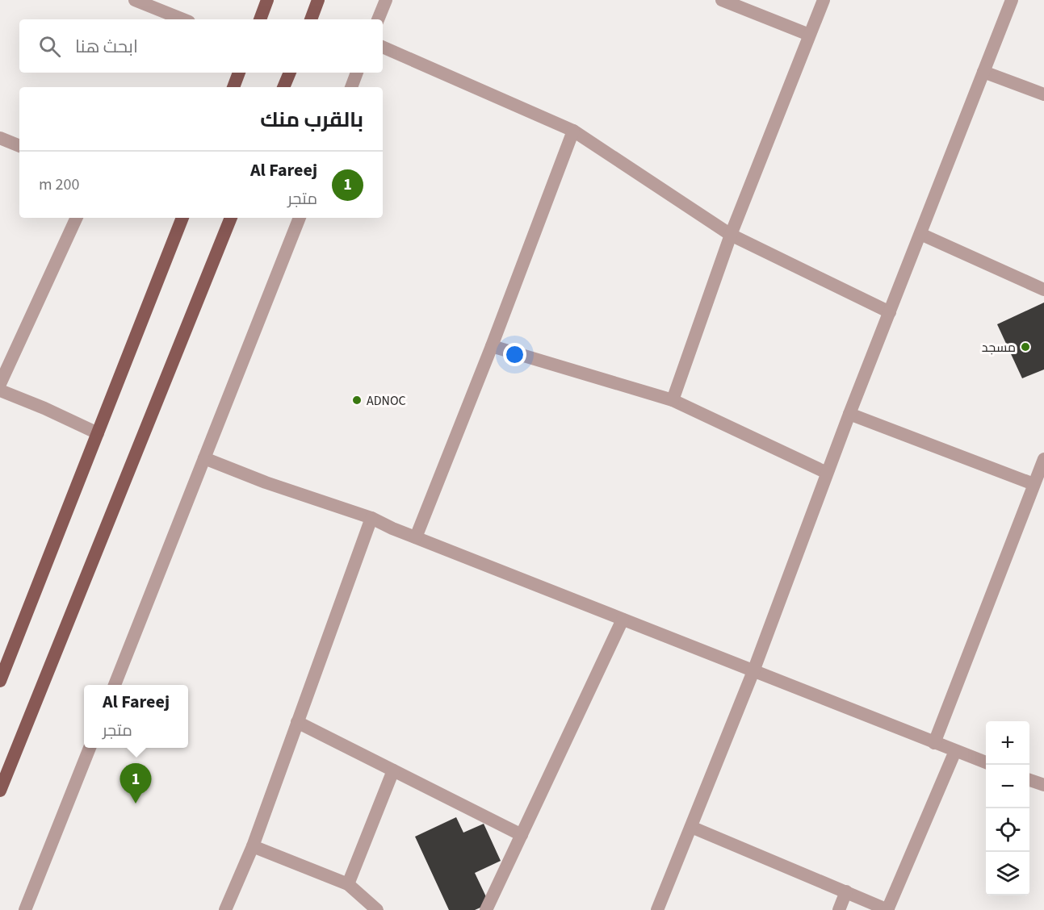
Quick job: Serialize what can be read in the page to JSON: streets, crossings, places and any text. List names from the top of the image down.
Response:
{
  "places": ["مسجد", "ADNOC"],
  "page": {
    "search": "ابحث هنا",
    "heading": "بالقرب منك",
    "list": [
      {
        "mark": "1",
        "name": "Al Fareej",
        "note": "متجر",
        "value": "200 m"
      }
    ],
    "popup": ["Al Fareej", "متجر"],
    "map_buttons": ["+", "−"],
    "pins": "1"
  }
}
